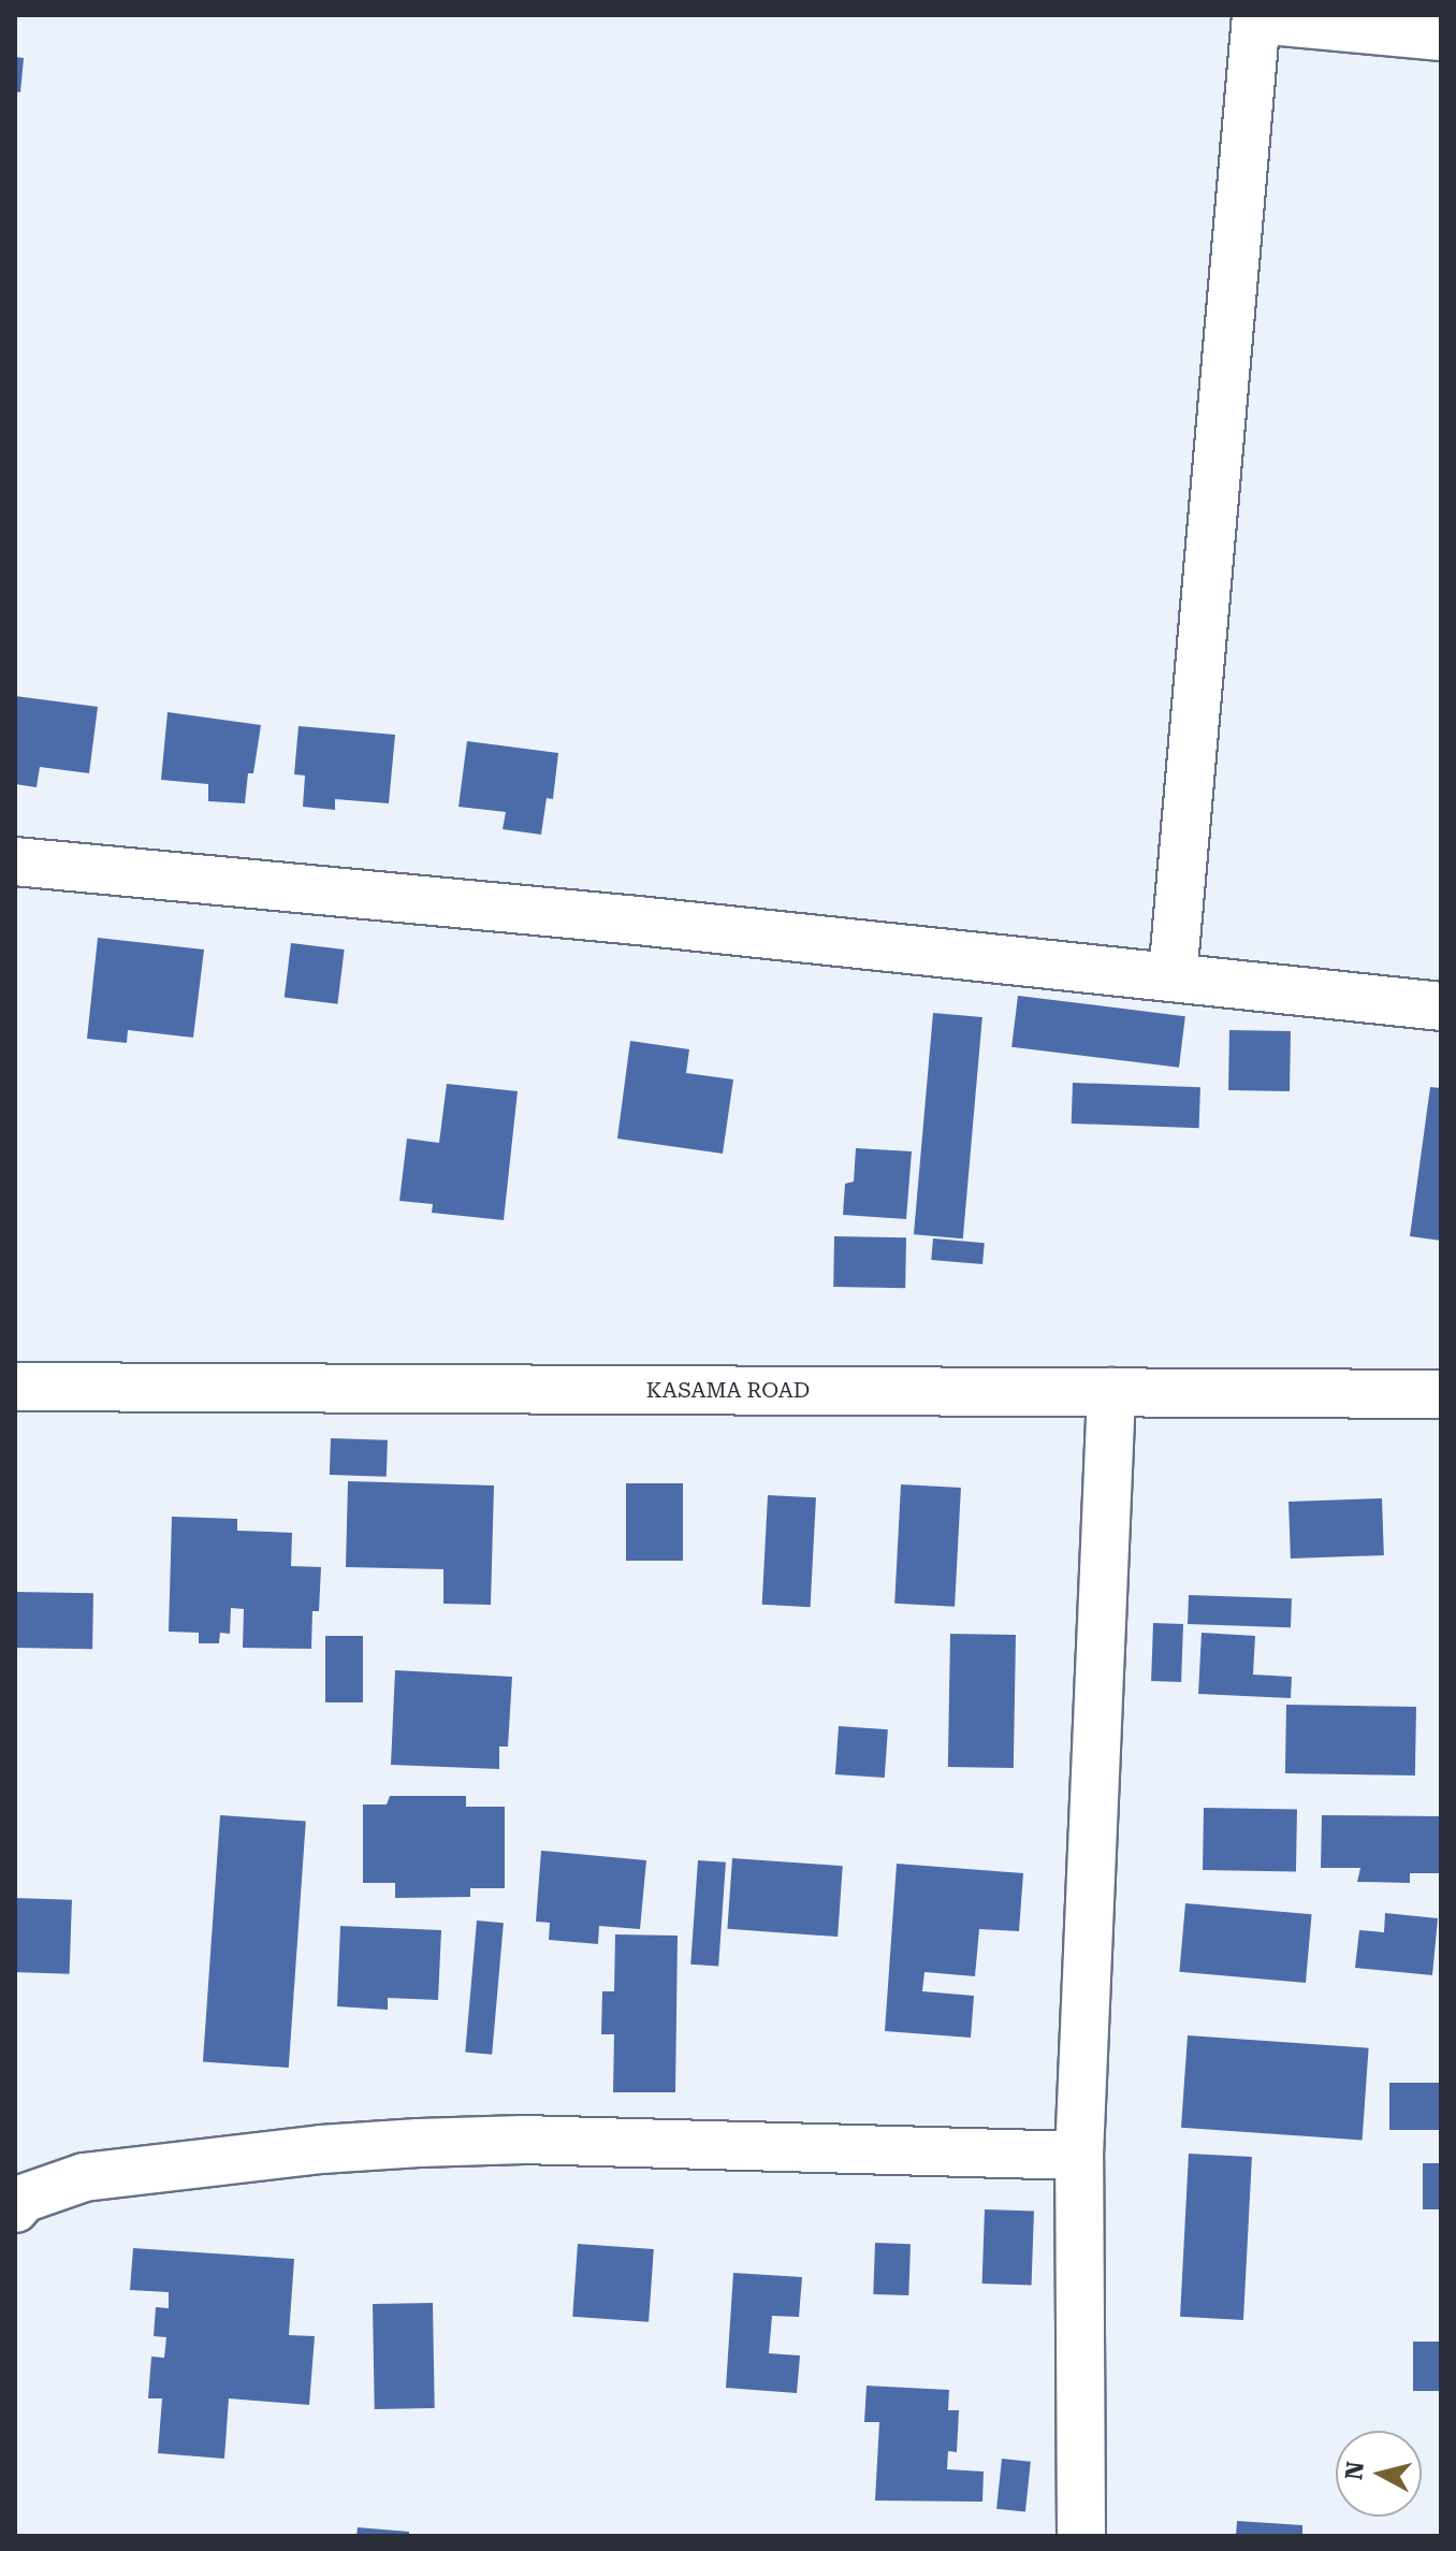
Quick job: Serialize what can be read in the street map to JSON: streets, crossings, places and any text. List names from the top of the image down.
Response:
{
  "streets": {
    "street": ["KASAMA ROAD"]
  },
  "north": "left"
}
